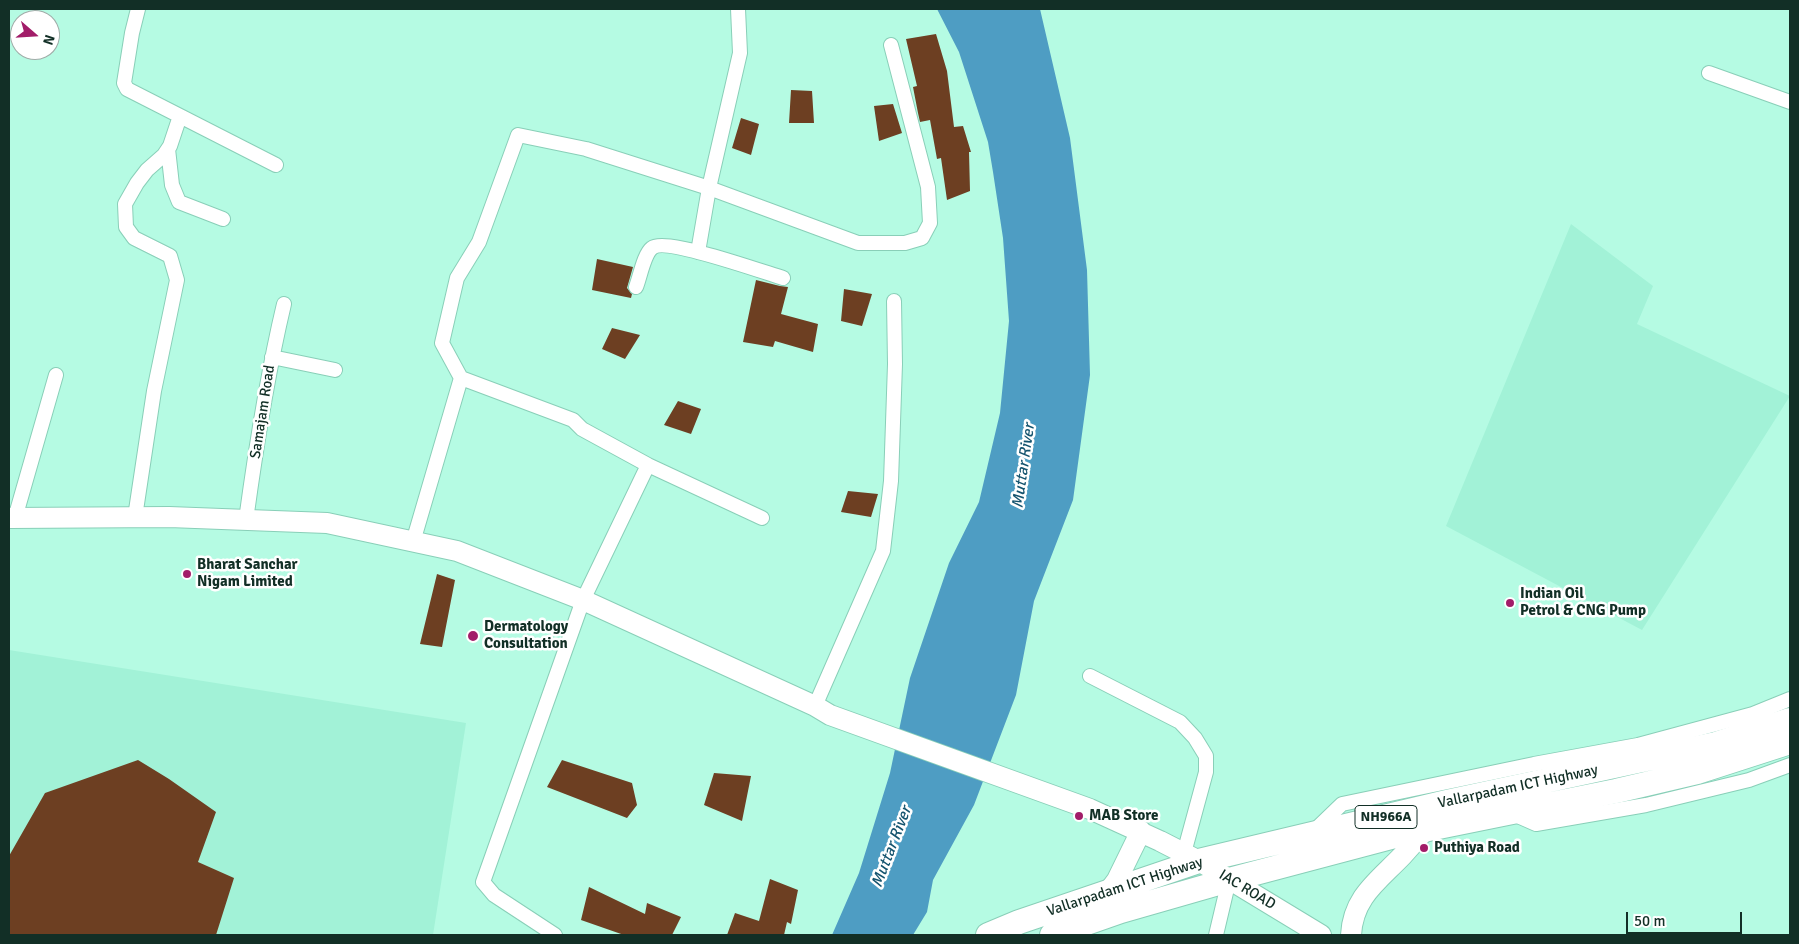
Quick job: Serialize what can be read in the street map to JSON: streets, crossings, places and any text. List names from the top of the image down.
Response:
{
  "streets": {
    "highway": ["Vallarpadam ICT Highway", "NH966A"],
    "main road": ["IAC ROAD"],
    "street": ["Samajam Road"]
  },
  "crossings": [
    ["Samajam Road", "IAC ROAD"],
    ["Vallarpadam ICT Highway", "IAC ROAD"]
  ],
  "water": ["Muttar River"],
  "places": [
    "Bharat Sanchar Nigam Limited",
    "Indian Oil Petrol & CNG Pump",
    "Dermatology Consultation",
    "MAB Store",
    "Puthiya Road"
  ],
  "scale_bar": "50 m",
  "north": "right"
}
